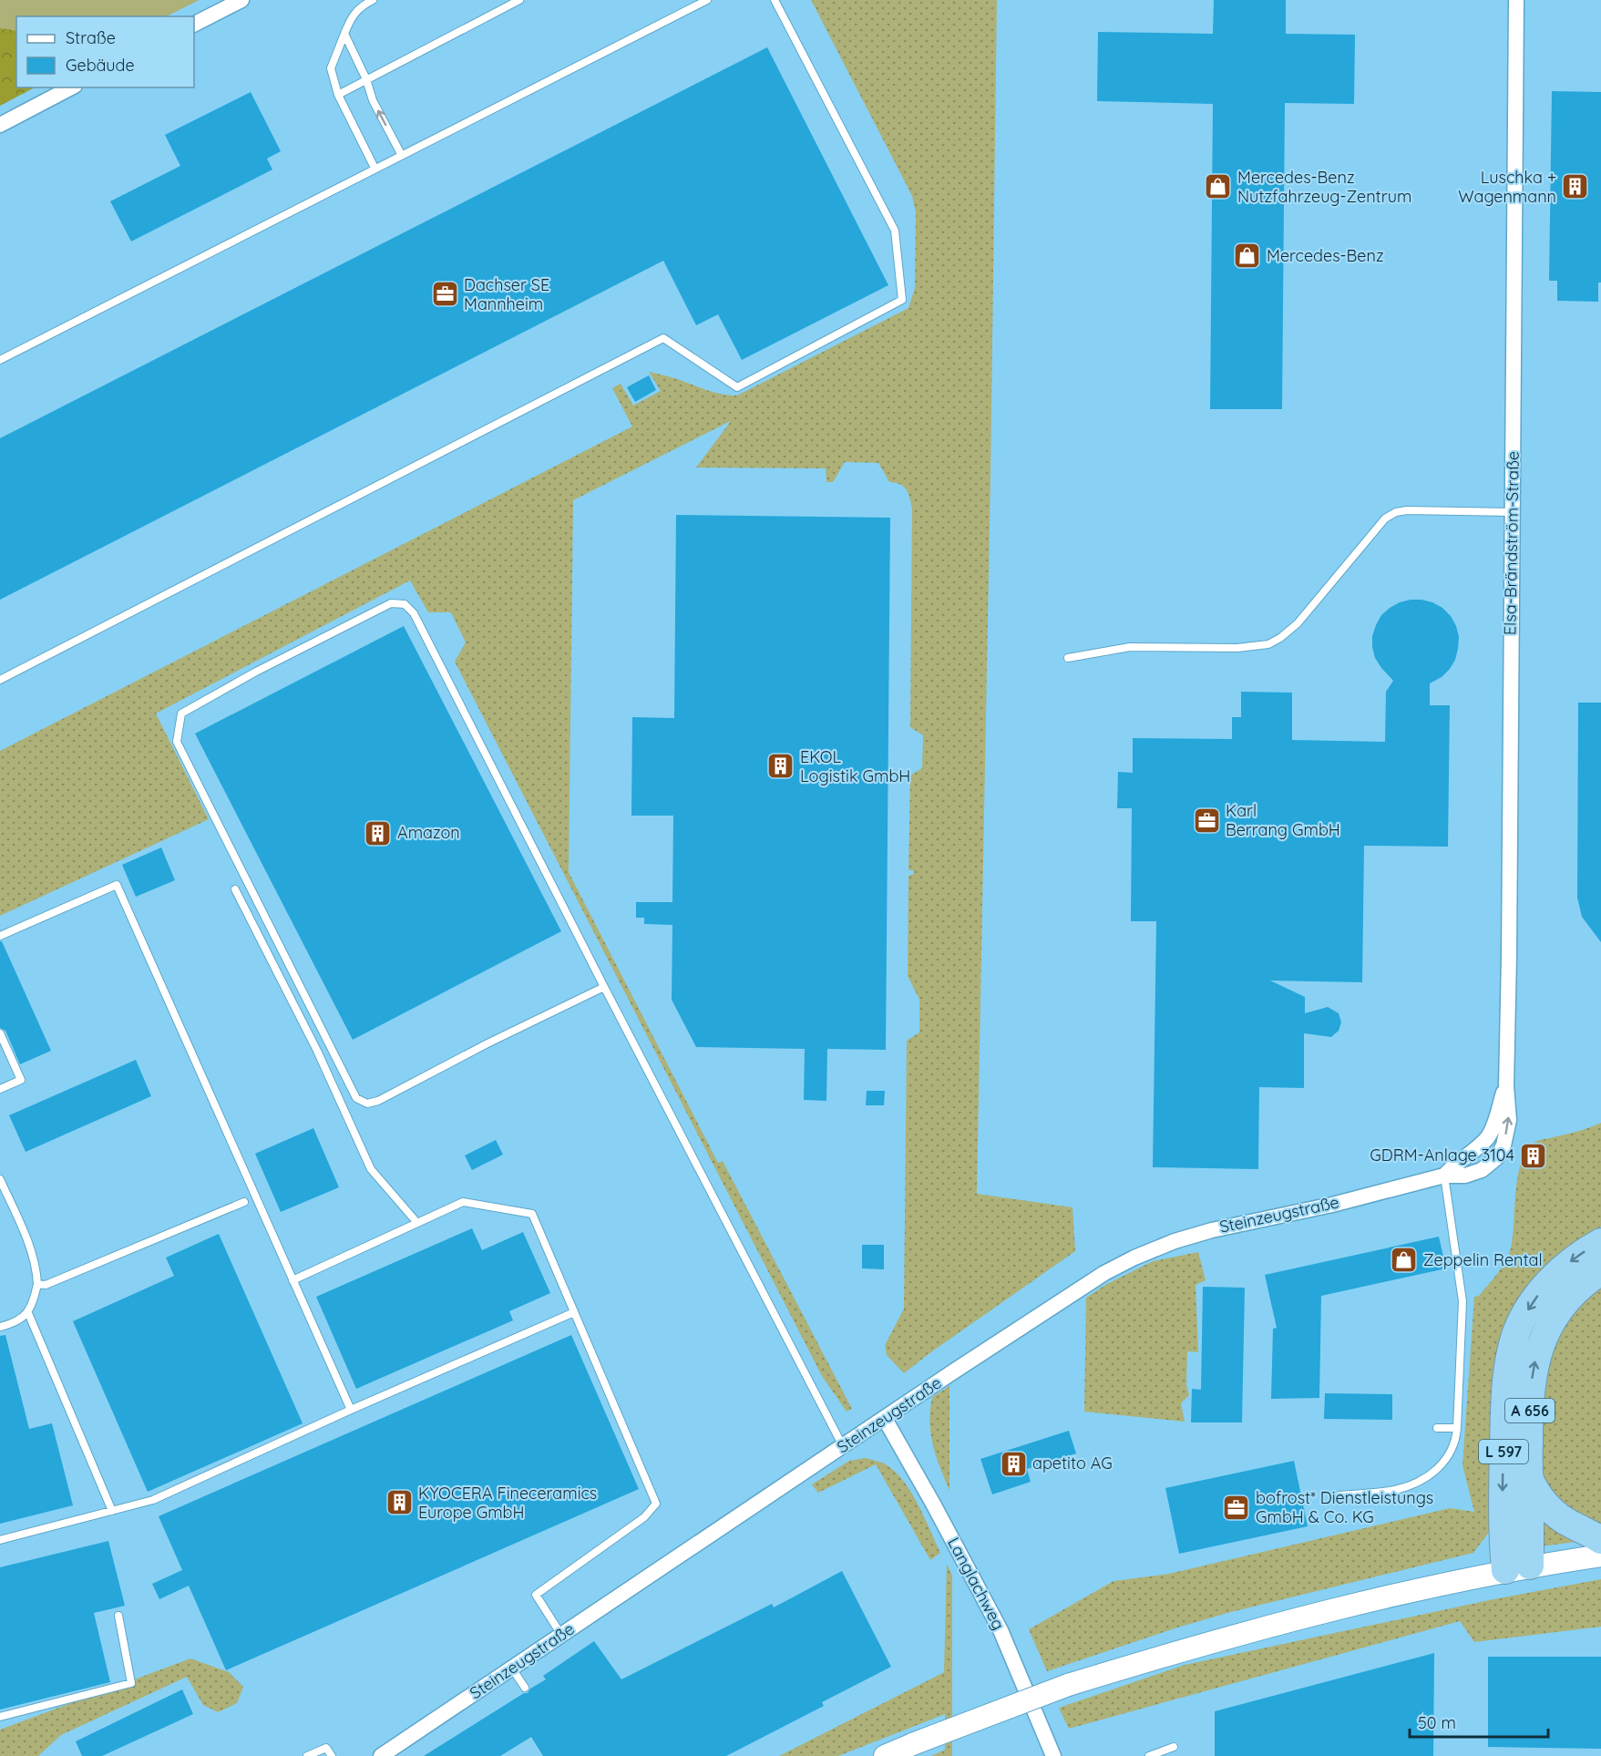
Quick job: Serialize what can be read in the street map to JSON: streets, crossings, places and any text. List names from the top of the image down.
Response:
{
  "streets": {
    "highway": ["A 656", "L 597"],
    "street": ["Elsa-Brändström-Straße", "Steinzeugstraße", "Langlachweg"]
  },
  "crossings": [
    ["Elsa-Brändström-Straße", "Steinzeugstraße"],
    ["Steinzeugstraße", "Langlachweg"],
    ["A 656", "L 597"]
  ],
  "places": {
    "shop": ["Mercedes-Benz Nutzfahrzeug-Zentrum", "Mercedes-Benz", "Zeppelin Rental"],
    "building": [
      "Luschka + Wagenmann",
      "EKOL Logistik GmbH",
      "Amazon",
      "GDRM-Anlage 3104",
      "apetito AG",
      "KYOCERA Fineceramics Europe GmbH"
    ],
    "office": ["Dachser SE Mannheim", "Karl Berrang GmbH", "bofrost* Dienstleistungs GmbH & Co. KG"]
  },
  "legend": ["Straße", "Gebäude"],
  "scale_bar": "50 m"
}
